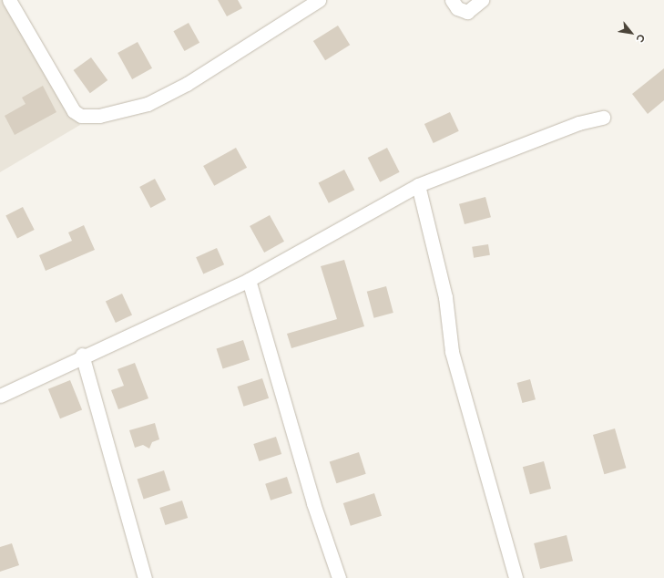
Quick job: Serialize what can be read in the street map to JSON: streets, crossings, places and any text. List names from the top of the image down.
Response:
{
  "north": "bottom right"
}
